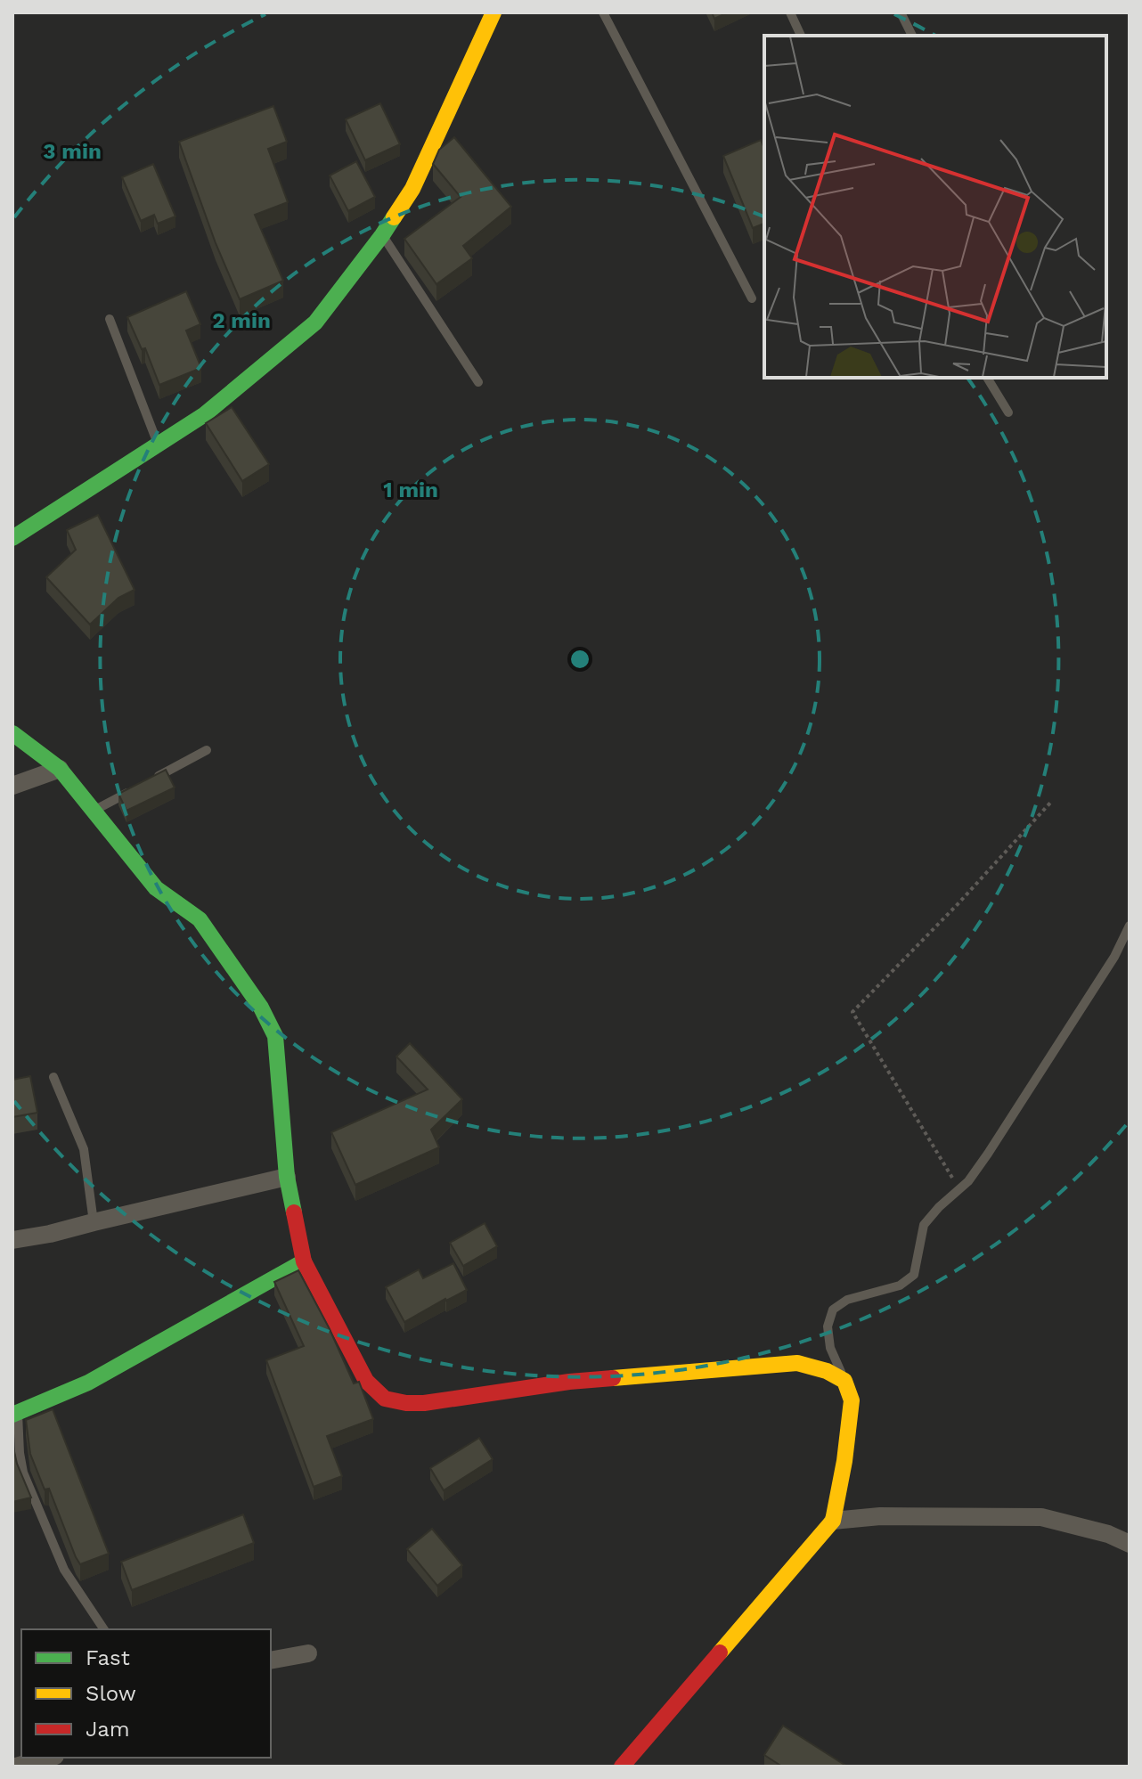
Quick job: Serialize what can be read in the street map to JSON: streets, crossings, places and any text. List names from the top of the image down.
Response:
{
  "legend": ["Fast", "Slow", "Jam"],
  "rings": ["3 min", "2 min", "1 min"]
}
